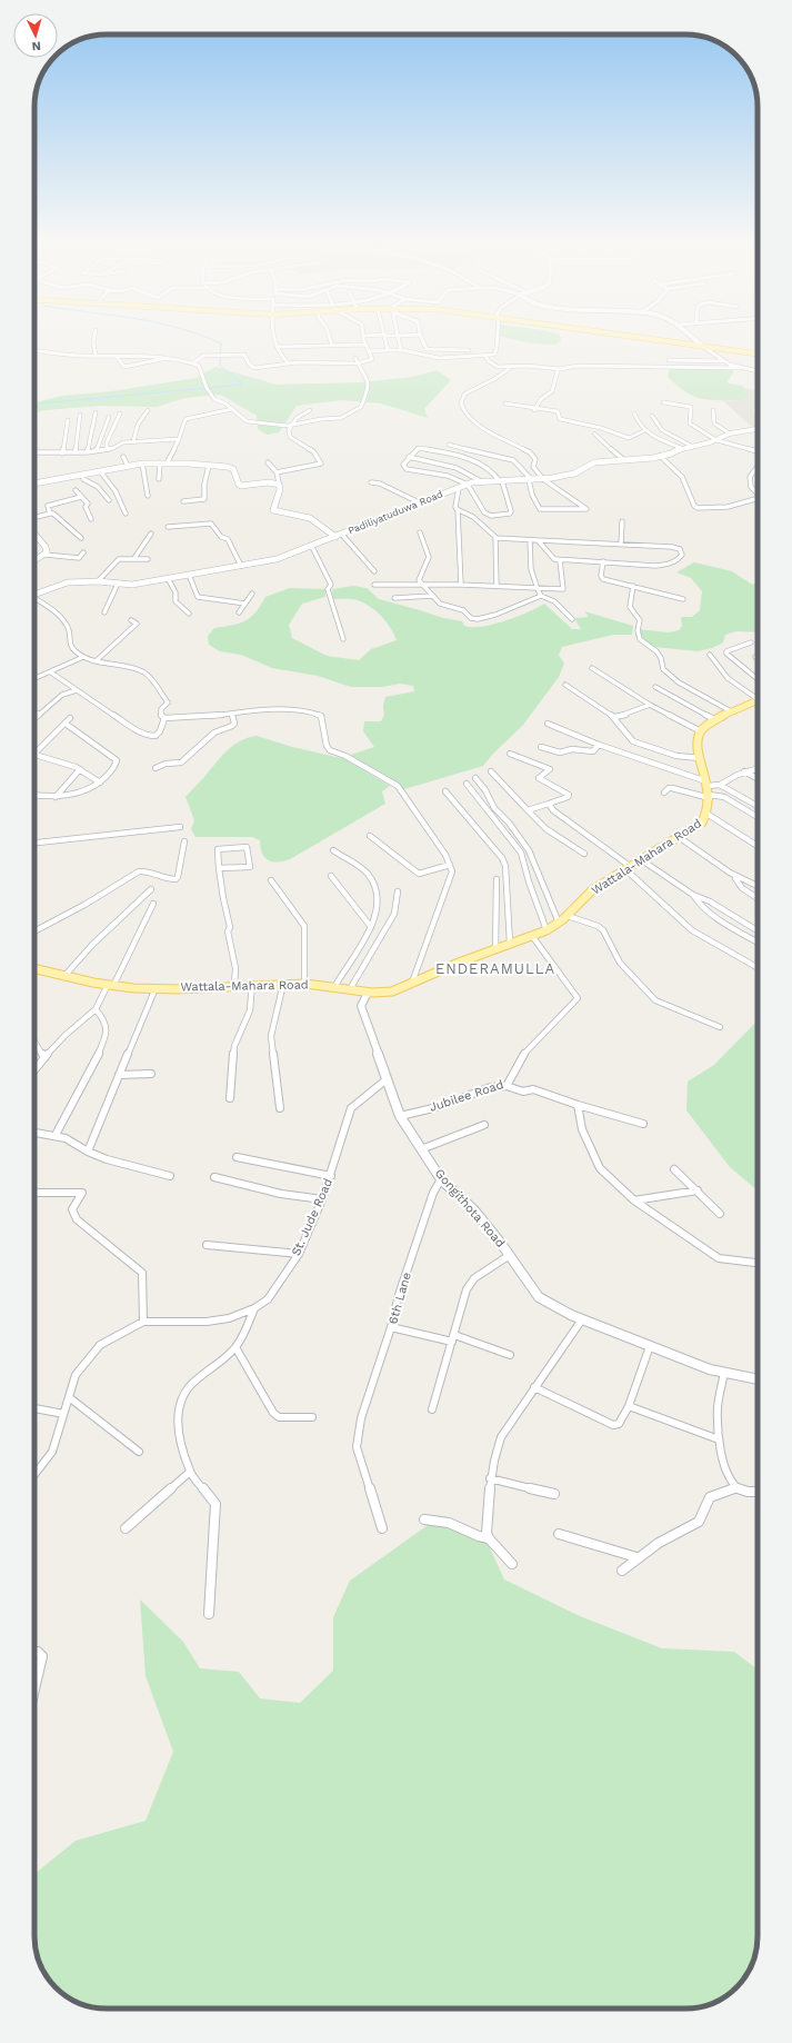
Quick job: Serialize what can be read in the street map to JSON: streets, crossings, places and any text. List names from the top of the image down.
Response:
{
  "streets": {
    "main road": ["Wattala-Mahara Road"],
    "street": [
      "Padiliyatuduwa Road",
      "Jubilee Road",
      "Gongithota Road",
      "St. Jude Road",
      "6th Lane"
    ]
  },
  "crossings": [
    ["Wattala-Mahara Road", "Jubilee Road"],
    ["Wattala-Mahara Road", "Gongithota Road"],
    ["Jubilee Road", "Gongithota Road"],
    ["Gongithota Road", "St. Jude Road"],
    ["Gongithota Road", "6th Lane"]
  ],
  "districts": ["ENDERAMULLA"],
  "north": "bottom"
}
